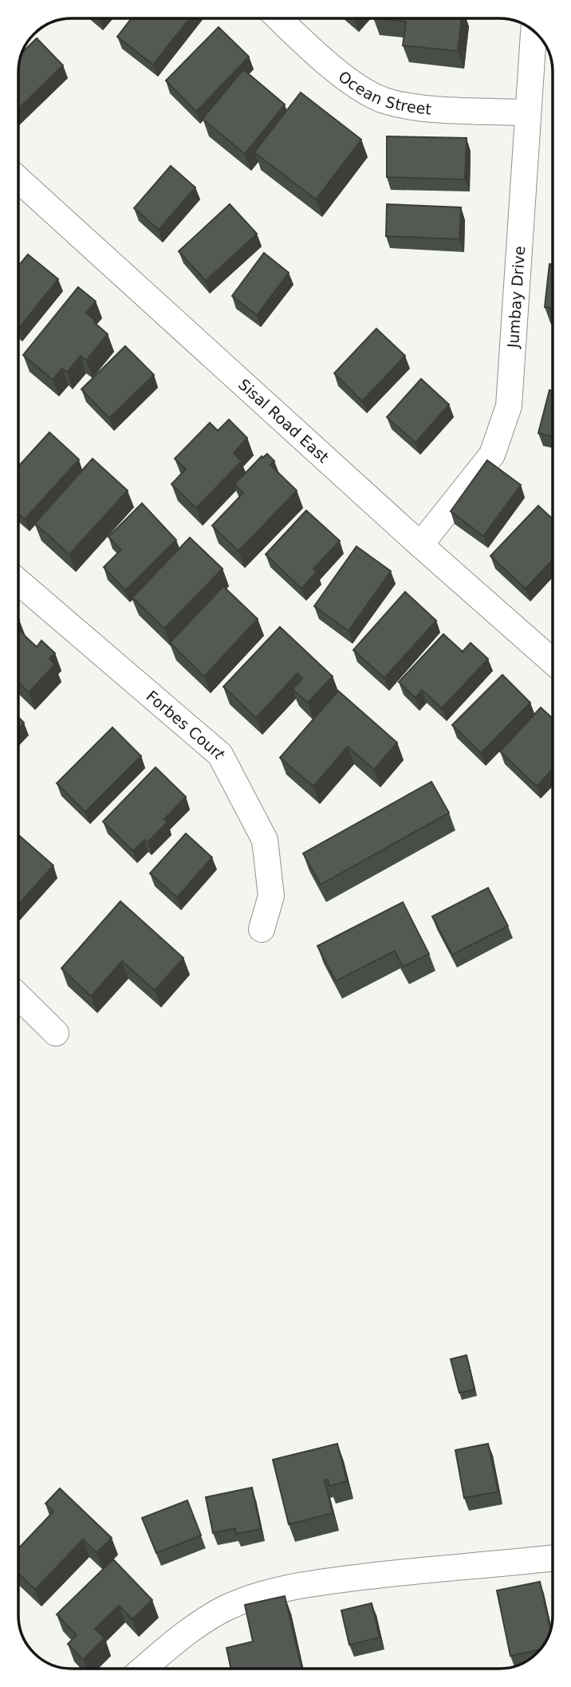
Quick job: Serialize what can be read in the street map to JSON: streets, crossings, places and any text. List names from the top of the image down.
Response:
{
  "streets": {
    "street": [
      "Ocean Street",
      "Jumbay Drive",
      "Sisal Road East",
      "Forbes Court"
    ]
  },
  "crossings": [
    ["Ocean Street", "Jumbay Drive"],
    ["Jumbay Drive", "Sisal Road East"]
  ]
}
